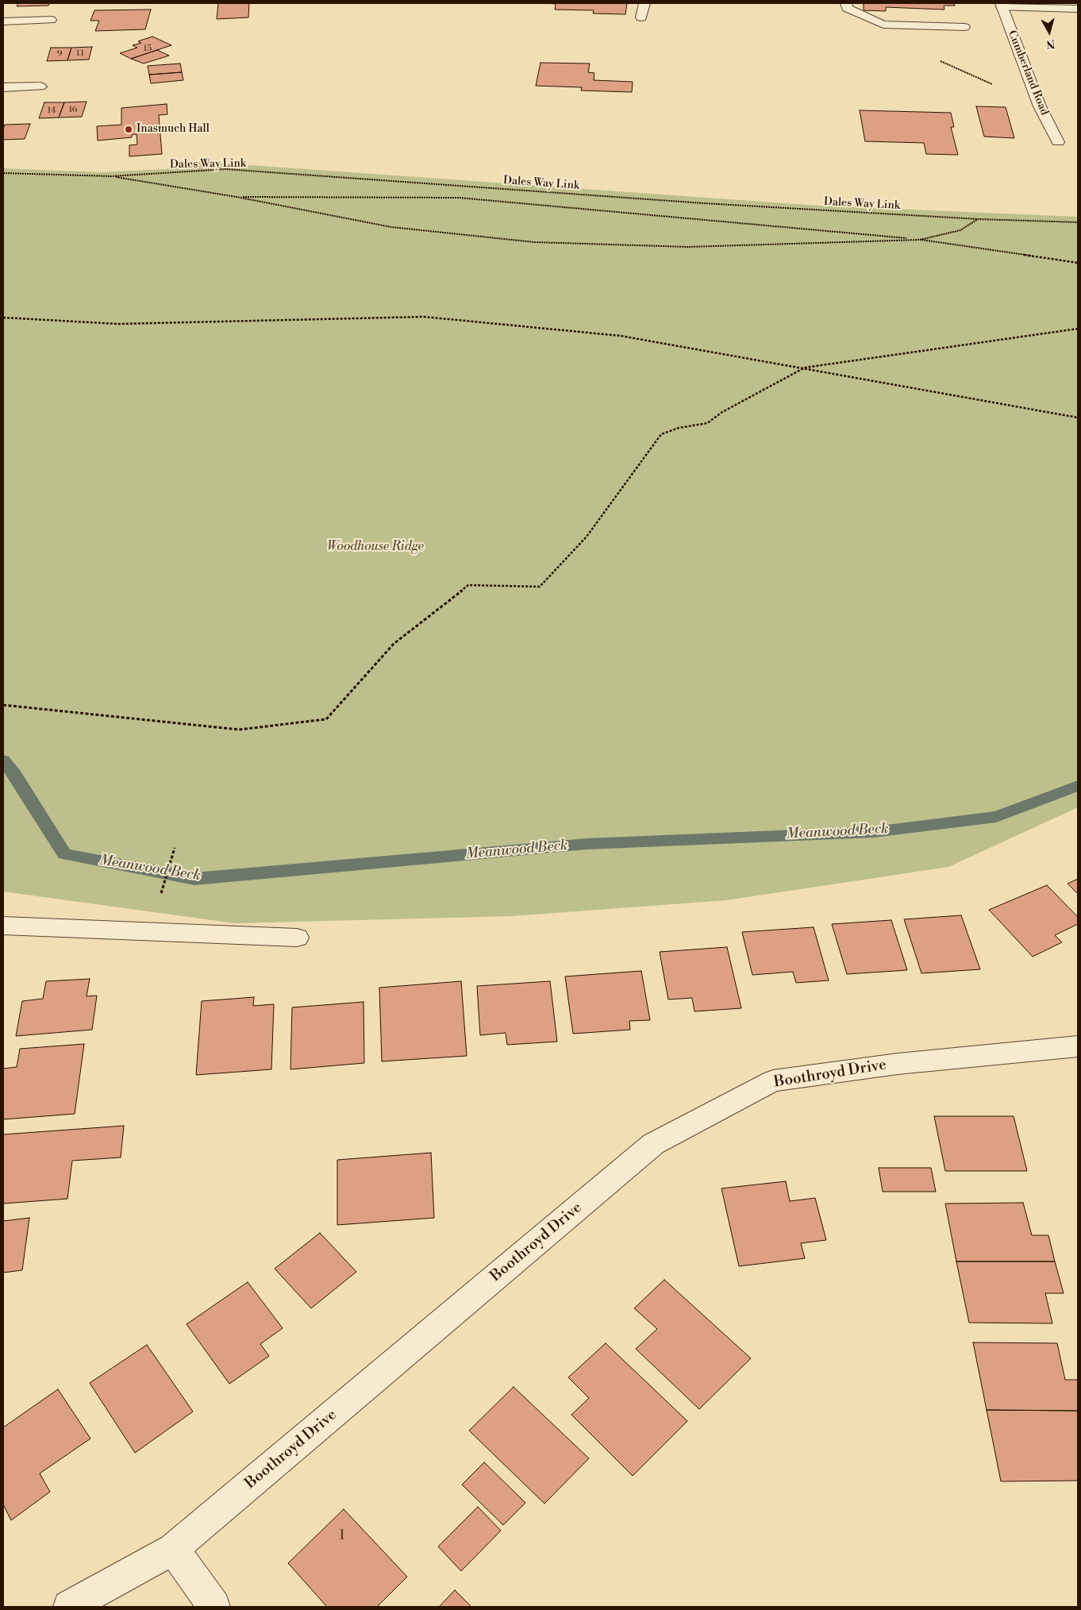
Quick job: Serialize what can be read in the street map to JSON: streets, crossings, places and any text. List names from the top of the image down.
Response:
{
  "streets": {
    "street": ["Cumberland Road", "Boothroyd Drive"],
    "path": ["Dales Way Link"]
  },
  "water": ["Meanwood Beck"],
  "parks": ["Woodhouse Ridge"],
  "places": ["Inasmuch Hall"],
  "house_numbers": [
    "15",
    "11",
    "9",
    "16",
    "14",
    "1"
  ],
  "north": "bottom"
}
